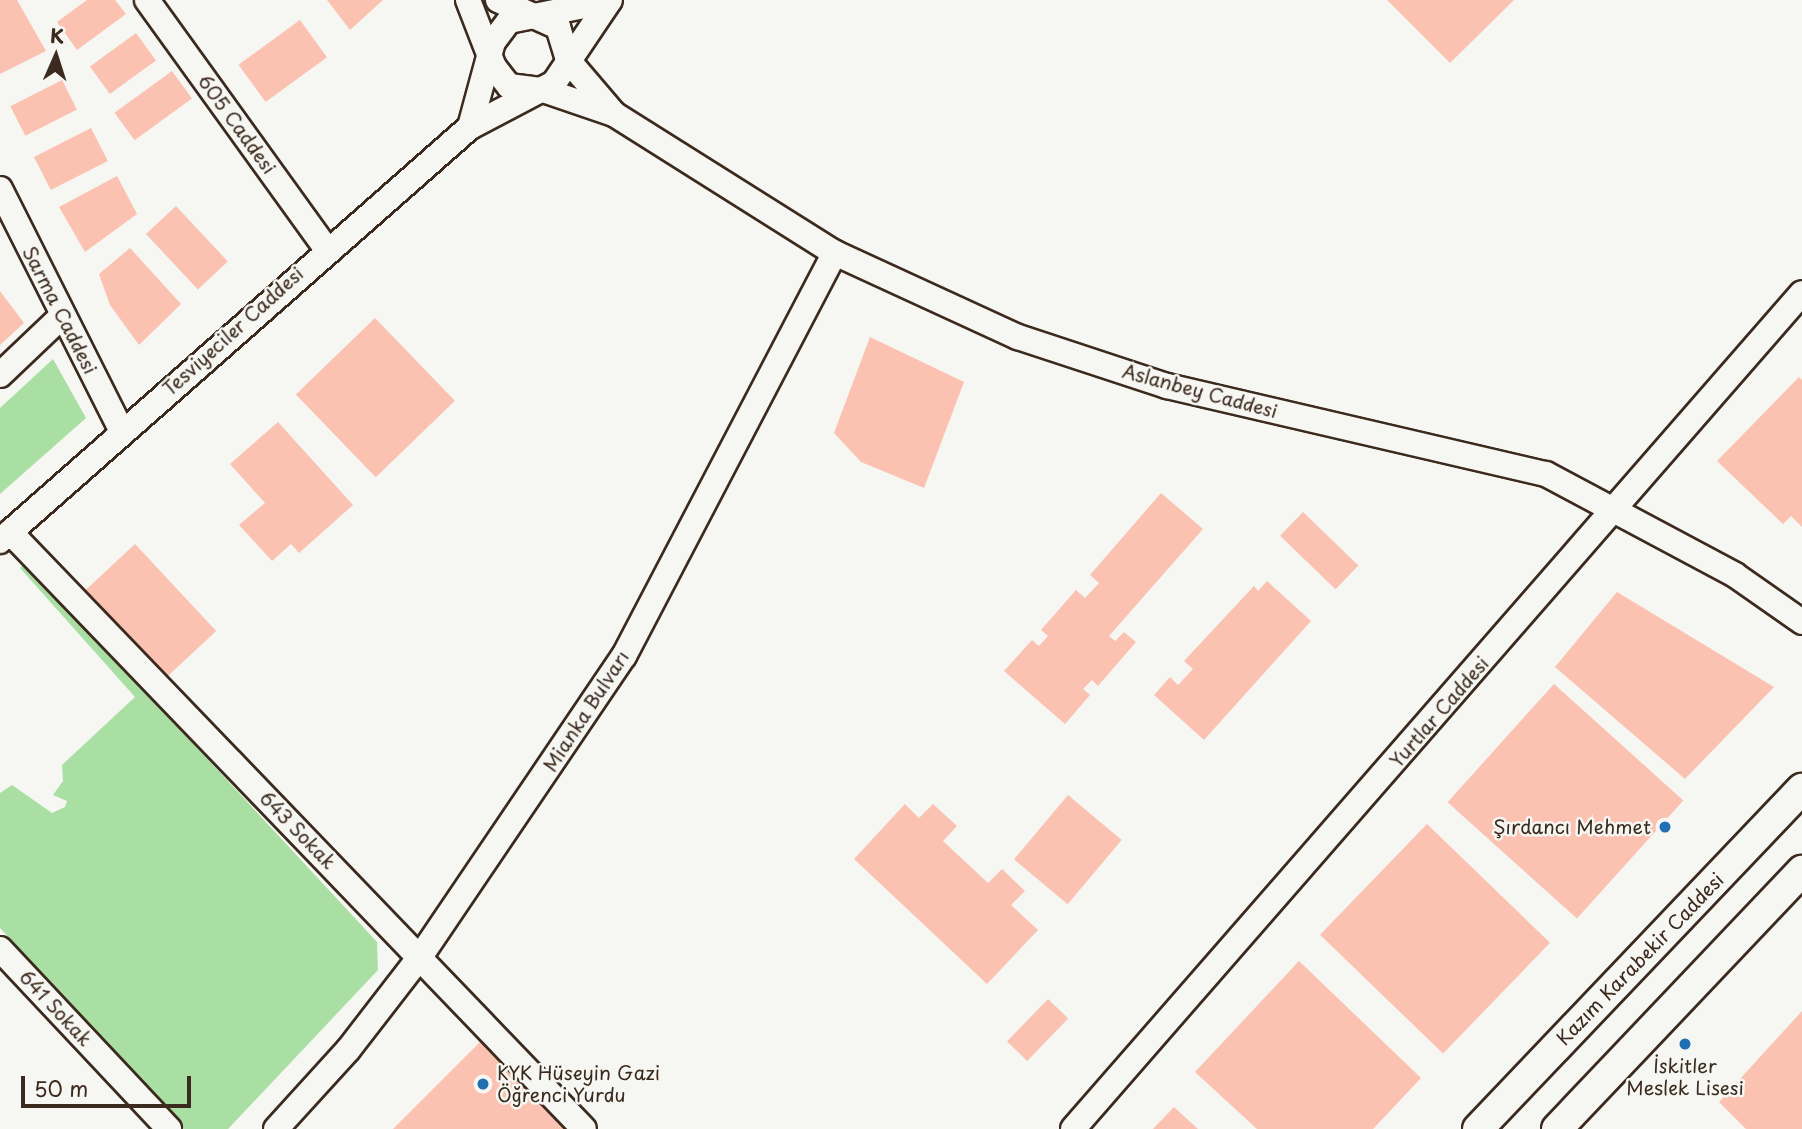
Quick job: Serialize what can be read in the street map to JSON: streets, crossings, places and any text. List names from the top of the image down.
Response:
{
  "streets": {
    "main road": ["Kazım Karabekir Caddesi"],
    "street": [
      "605 Caddesi",
      "Sarma Caddesi",
      "Tesviyeciler Caddesi",
      "Aslanbey Caddesi",
      "Mianka Bulvarı",
      "Yurtlar Caddesi",
      "643 Sokak",
      "641 Sokak"
    ]
  },
  "crossings": [
    ["605 Caddesi", "Tesviyeciler Caddesi"],
    ["Sarma Caddesi", "Tesviyeciler Caddesi"],
    ["Tesviyeciler Caddesi", "643 Sokak"],
    ["Aslanbey Caddesi", "Mianka Bulvarı"],
    ["Aslanbey Caddesi", "Yurtlar Caddesi"],
    ["Mianka Bulvarı", "643 Sokak"]
  ],
  "places": ["Şırdancı Mehmet", "İskitler Meslek Lisesi", "KYK Hüseyin Gazi Öğrenci Yurdu"],
  "scale_bar": "50 m",
  "north": "top"
}
